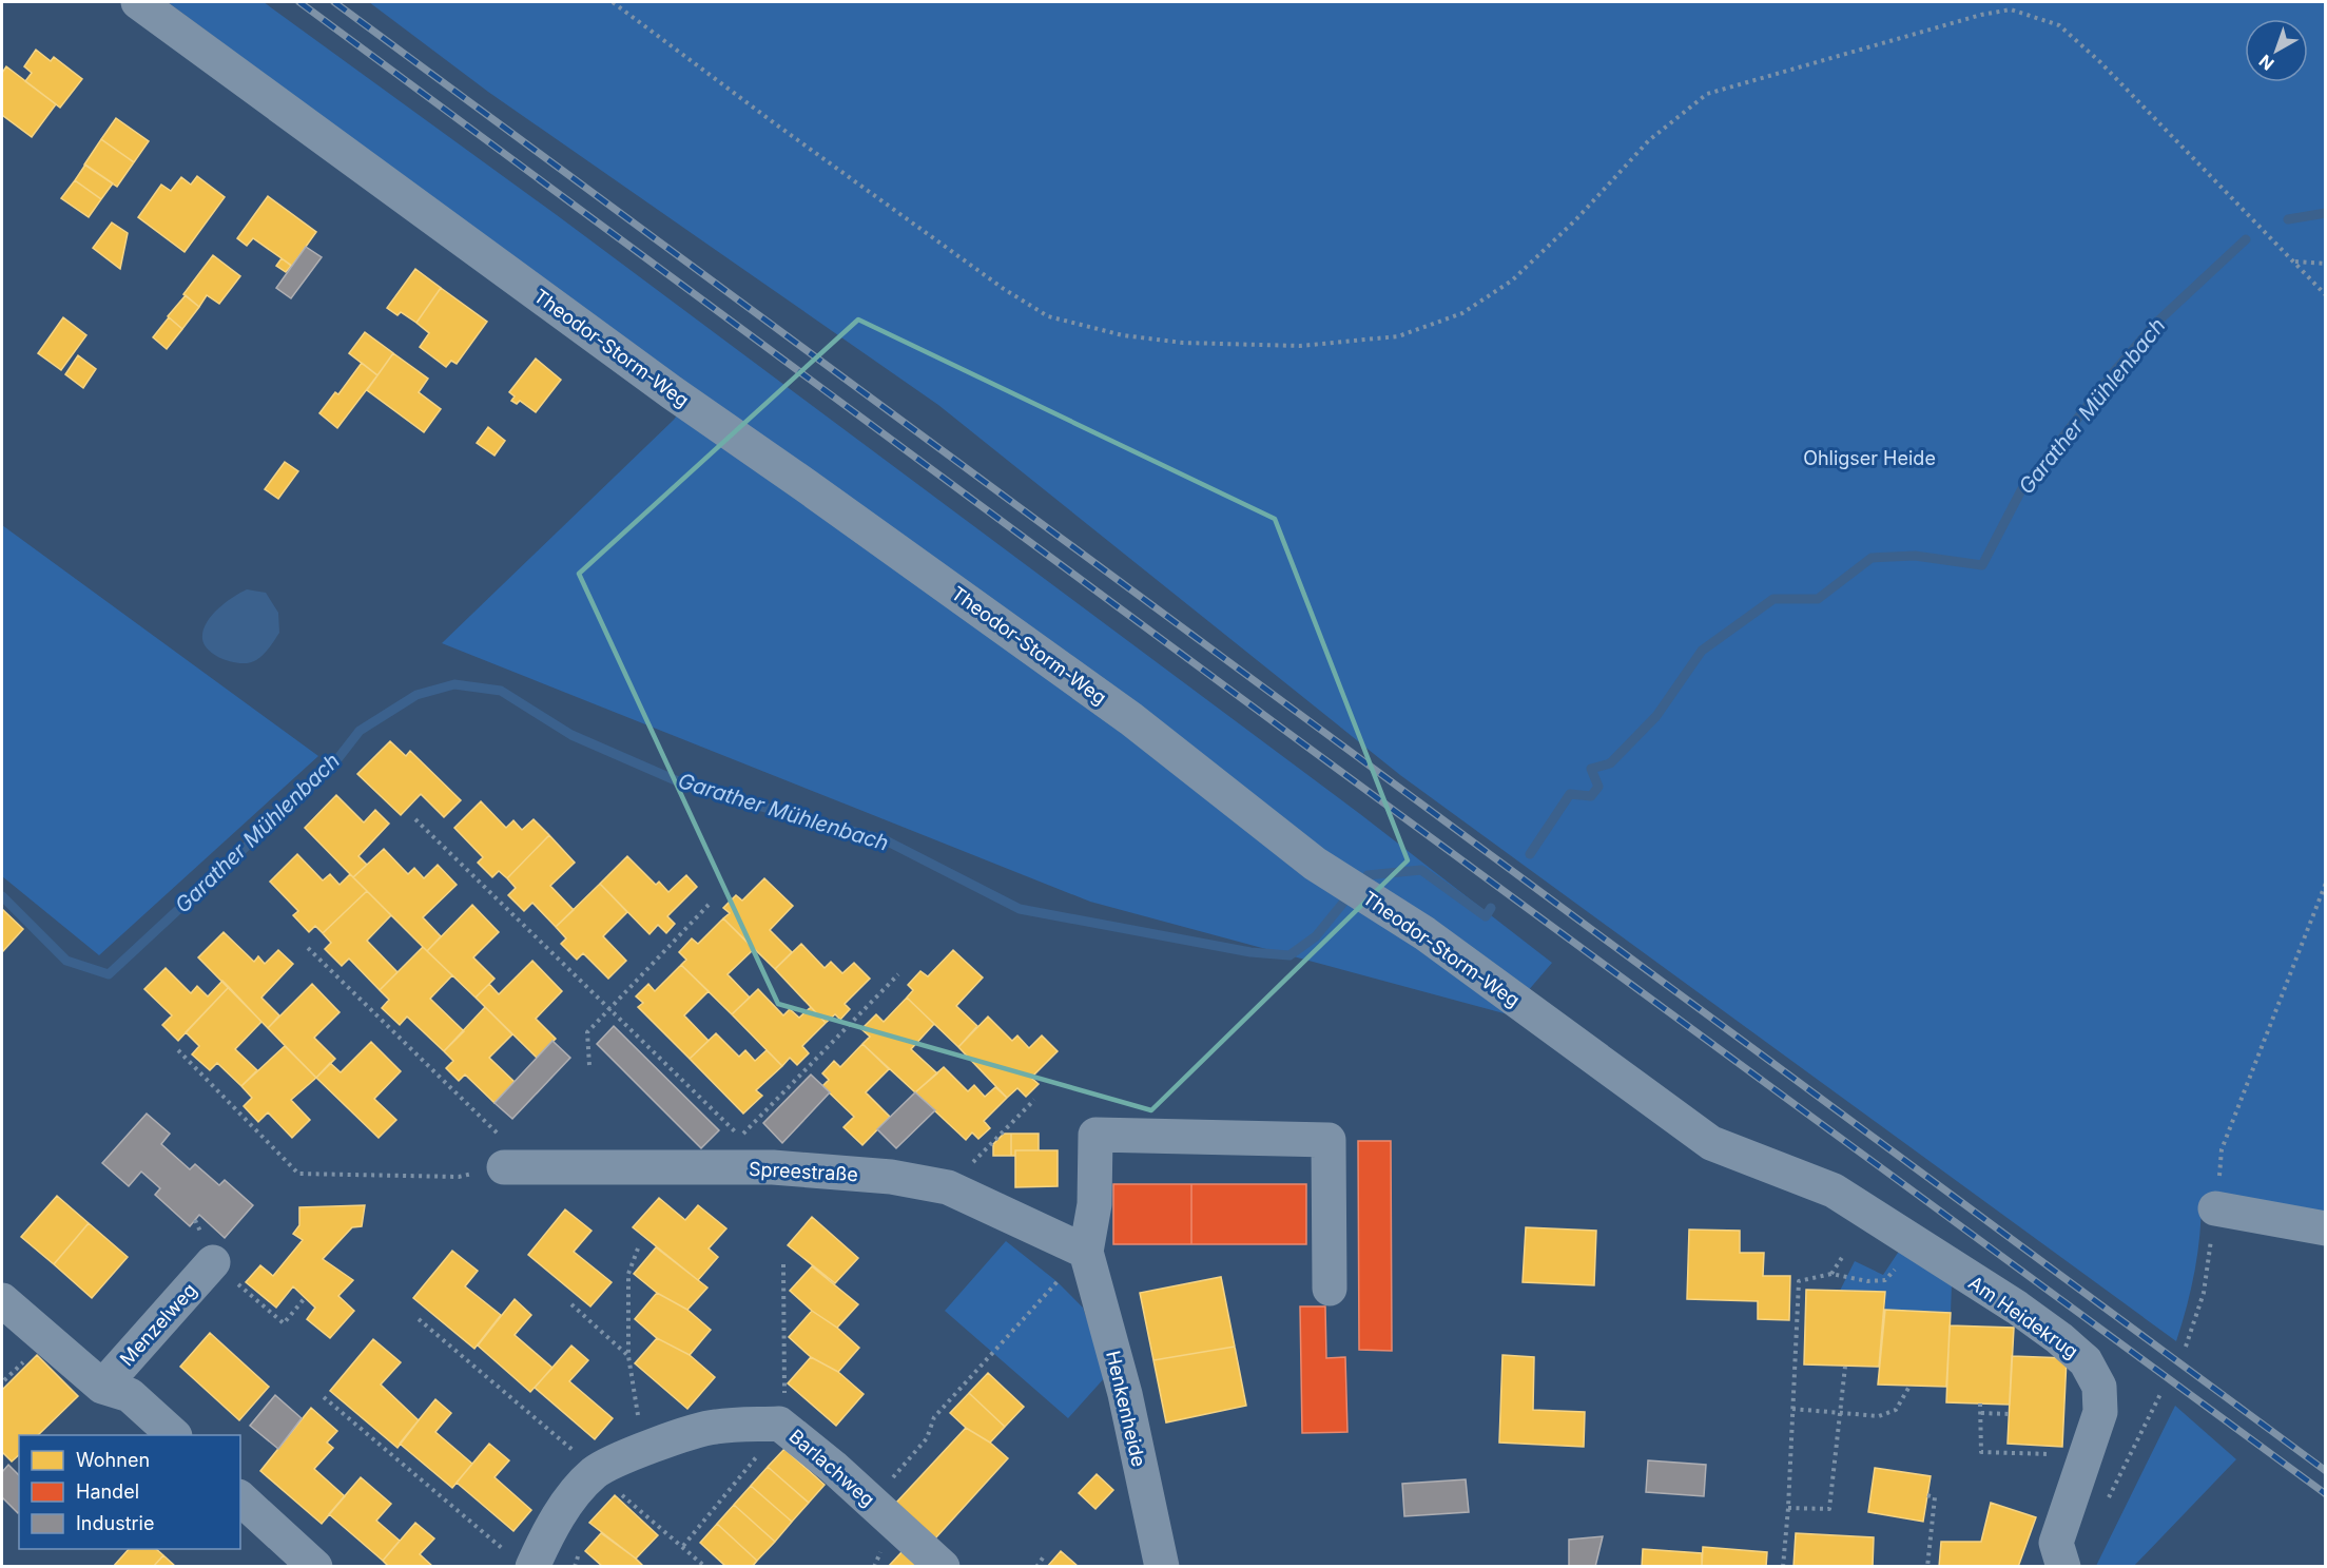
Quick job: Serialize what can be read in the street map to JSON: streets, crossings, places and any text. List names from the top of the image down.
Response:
{
  "streets": {
    "street": [
      "Theodor-Storm-Weg",
      "Spreestraße",
      "Am Heidekrug",
      "Menzelweg",
      "Henkenheide",
      "Barlachweg"
    ]
  },
  "crossings": [
    ["Theodor-Storm-Weg", "Am Heidekrug"],
    ["Spreestraße", "Henkenheide"]
  ],
  "water": ["Garather Mühlenbach"],
  "parks": ["Ohligser Heide"],
  "legend": ["Wohnen", "Handel", "Industrie"],
  "north": "bottom left"
}
